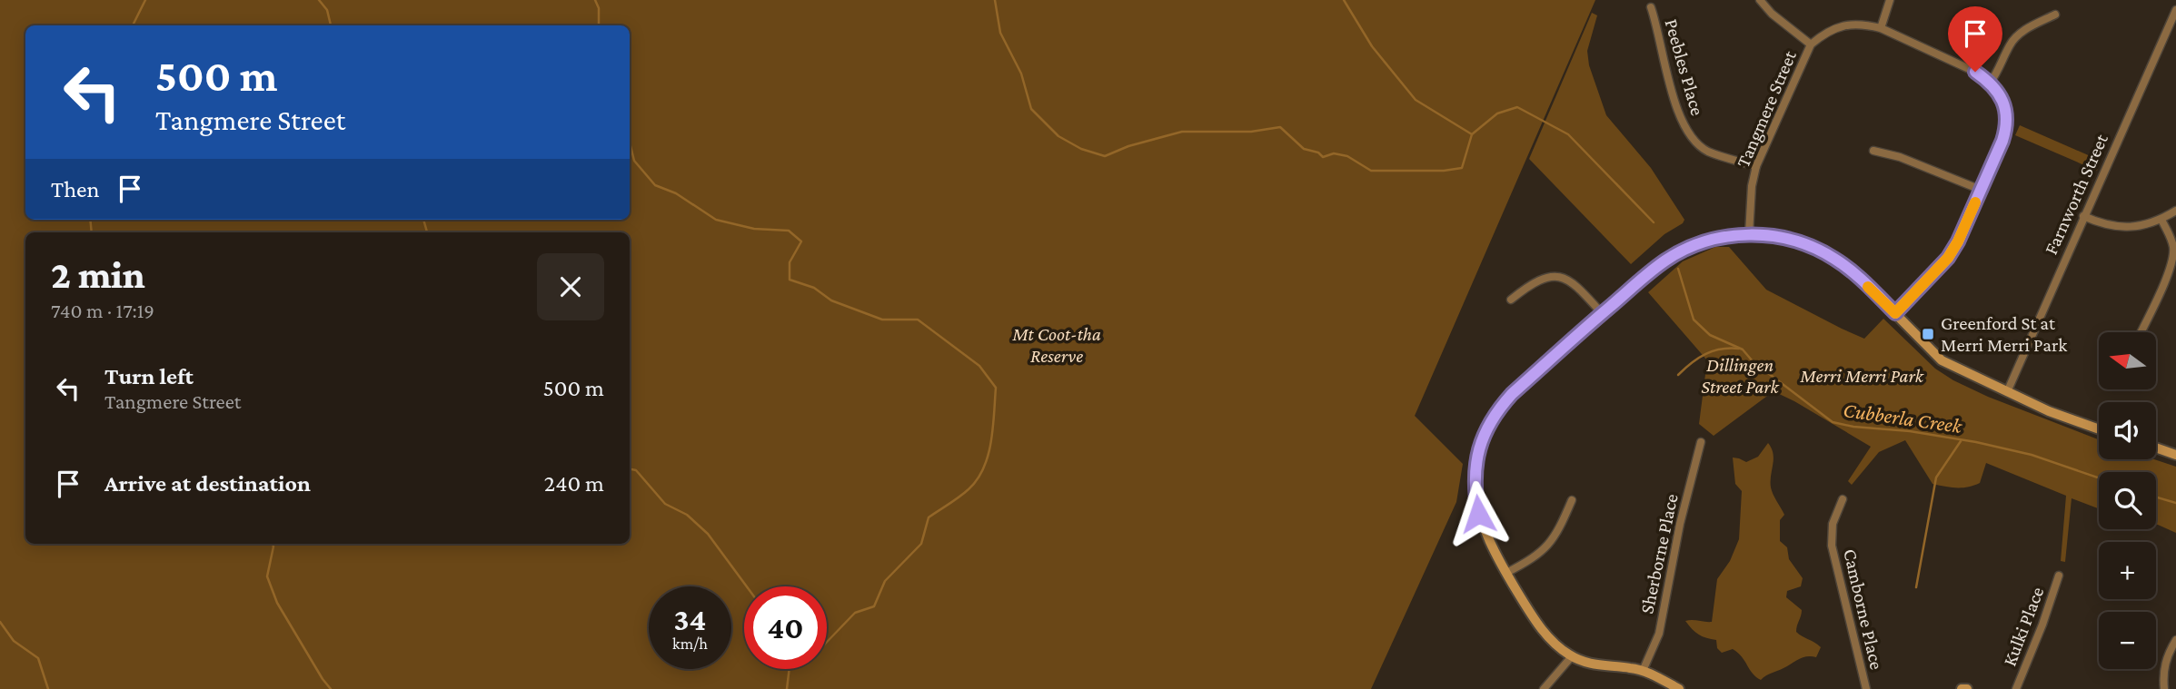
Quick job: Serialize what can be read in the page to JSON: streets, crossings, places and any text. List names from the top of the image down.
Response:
{
  "streets": {
    "street": [
      "Peebles Place",
      "Tangmere Street",
      "Farnworth Street",
      "Sherborne Place",
      "Camborne Place",
      "Kulki Place"
    ]
  },
  "crossings": [
    ["Peebles Place", "Tangmere Street"]
  ],
  "water": ["Cubberla Creek"],
  "parks": ["Mt Coot-tha Reserve", "Dillingen Street Park", "Merri Merri Park"],
  "places": {
    "transit": ["Greenford St at Merri Merri Park"]
  },
  "north": "left",
  "page": {
    "turn": ["500 m", "Tangmere Street"],
    "then": "Then",
    "heading": ["2 min", "740 m · 17:19"],
    "map_buttons": ["+", "−"],
    "list": [
      {
        "name": "Turn left",
        "note": "Tangmere Street",
        "value": "500 m"
      },
      {
        "name": "Arrive at destination",
        "value": "240 m"
      }
    ],
    "speed": "34 km/h",
    "limit": "40"
  }
}
